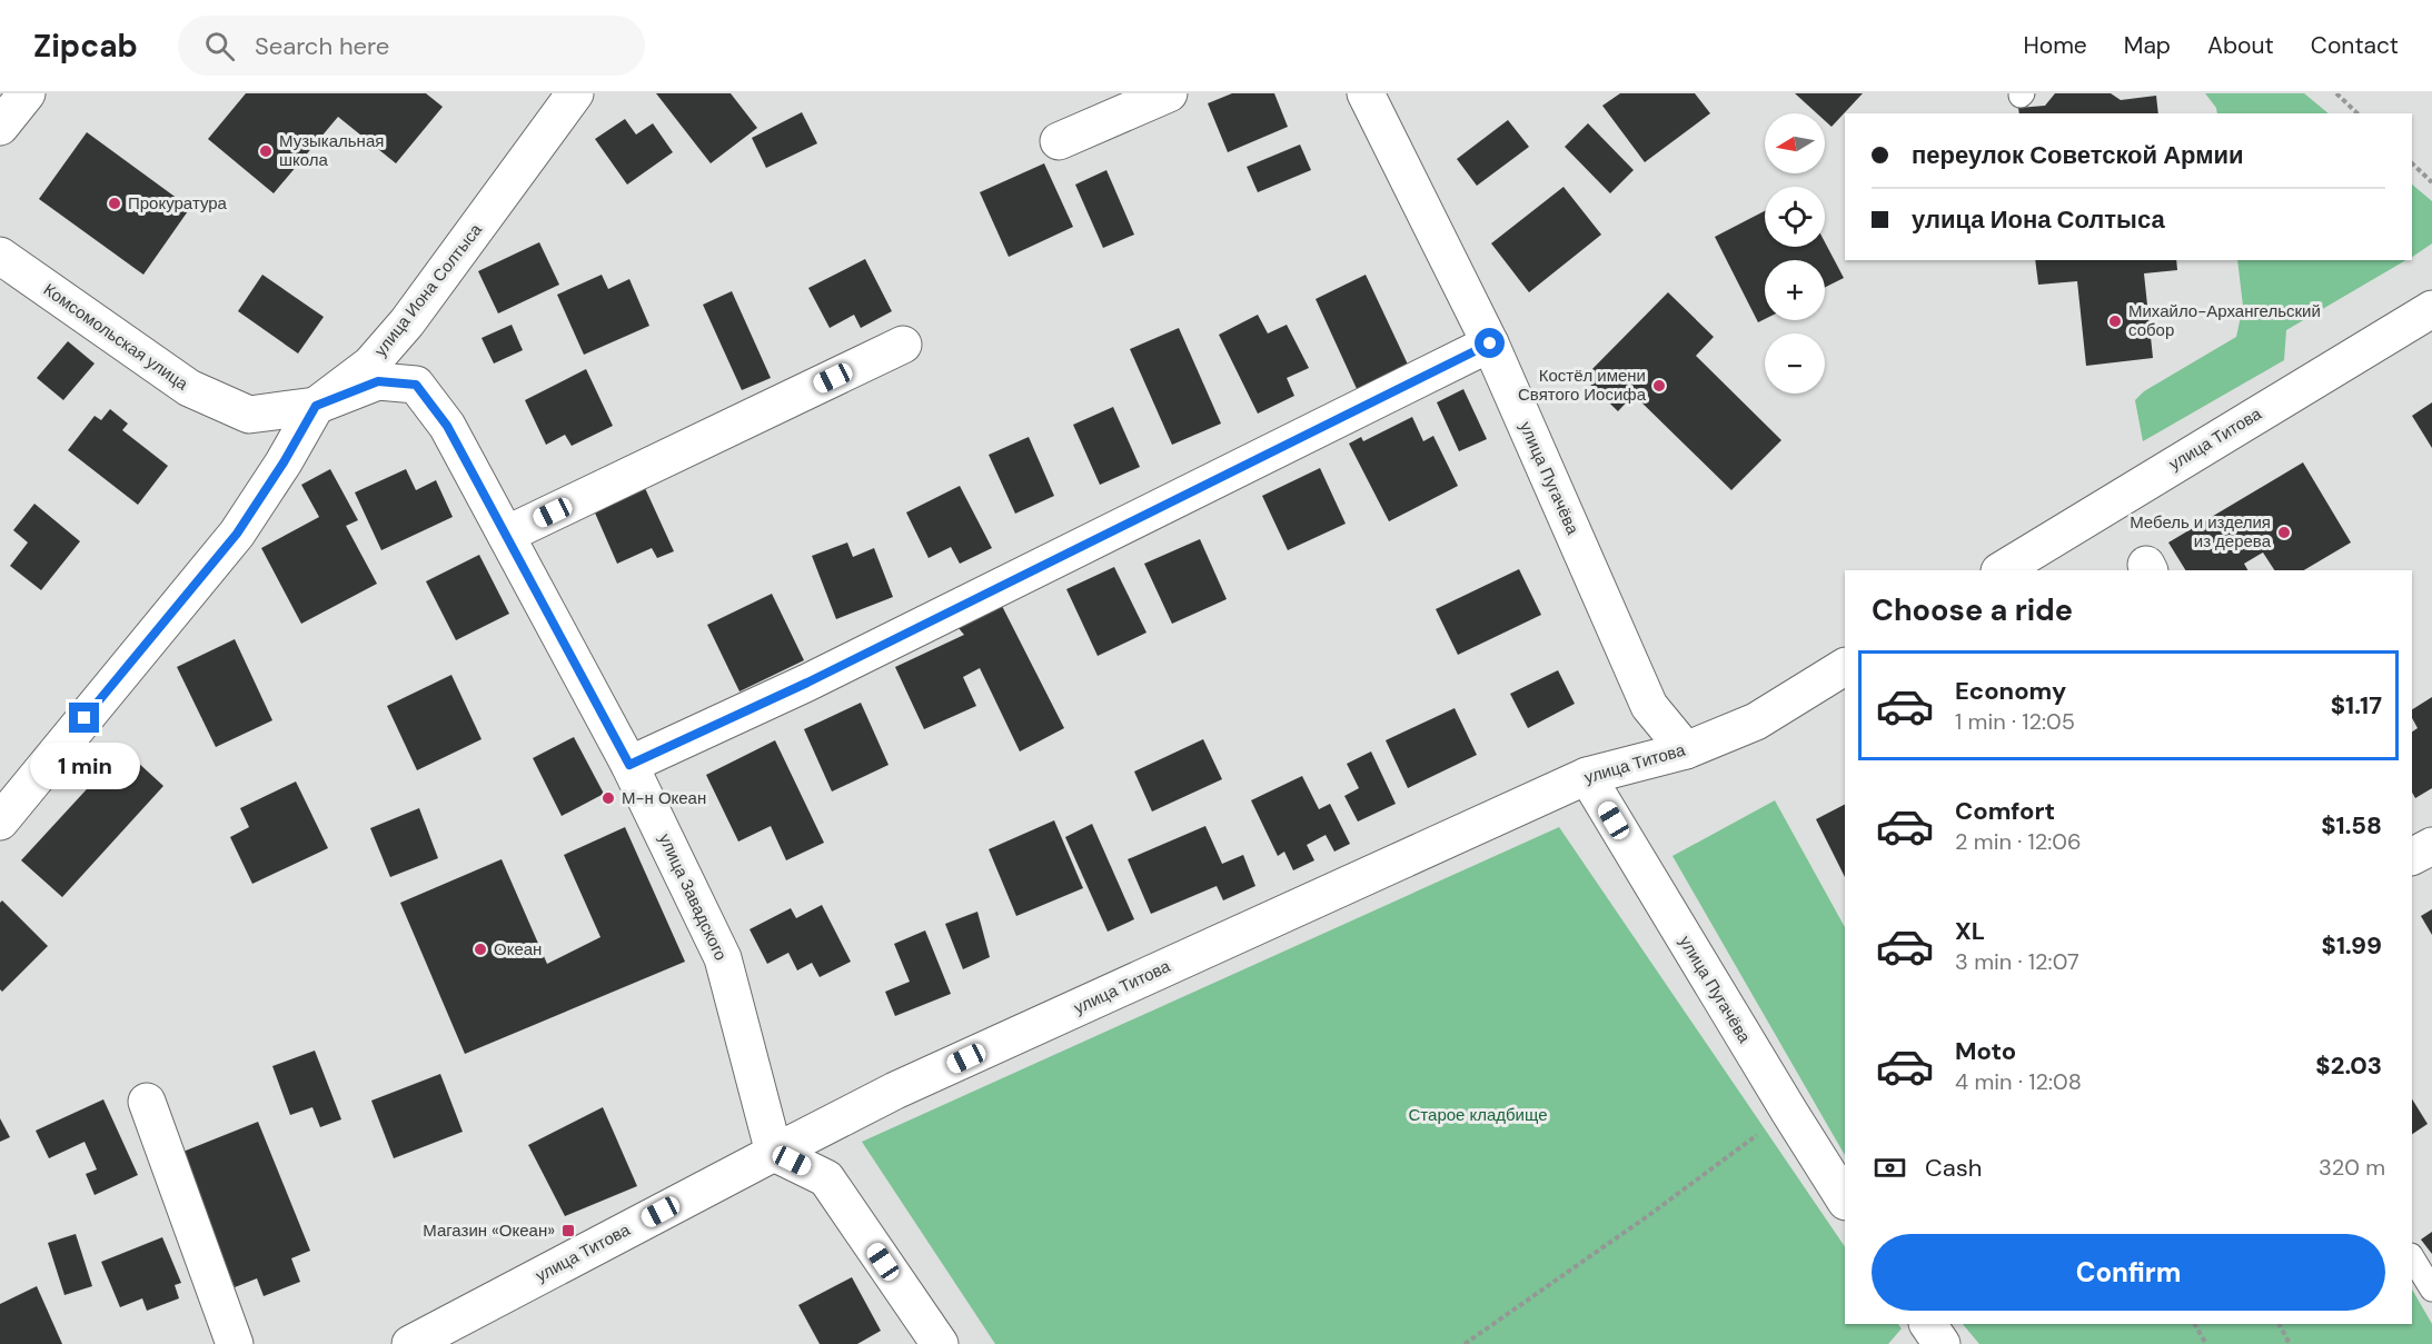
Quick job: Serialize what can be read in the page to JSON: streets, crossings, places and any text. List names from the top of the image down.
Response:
{
  "streets": {
    "street": [
      "улица Иона Солтыса",
      "Комсомольская улица",
      "улица Титова",
      "улица Пугачёва",
      "улица Завадского"
    ]
  },
  "crossings": [
    ["улица Иона Солтыса", "Комсомольская улица"],
    ["улица Титова", "улица Пугачёва"],
    ["улица Титова", "улица Завадского"]
  ],
  "parks": ["Старое кладбище"],
  "places": {
    "other": [
      "Музыкальная школа",
      "Прокуратура",
      "Михайло-Архангельский собор",
      "Костёл имени Святого Иосифа",
      "Мебель и изделия из дерева",
      "М-н Океан",
      "Океан"
    ],
    "transit": ["Магазин «Океан»"]
  },
  "north": "left",
  "page": {
    "header": "Zipcab",
    "search": "Search here",
    "nav": [
      "Home",
      "Map",
      "About",
      "Contact"
    ],
    "map_buttons": ["+", "−"],
    "banner": ["переулок Советской Армии", "улица Иона Солтыса"],
    "heading": "Choose a ride",
    "list": [
      {
        "name": "Economy",
        "note": "1 min · 12:05",
        "value": "$1.17"
      },
      {
        "name": "Comfort",
        "note": "2 min · 12:06",
        "value": "$1.58"
      },
      {
        "name": "XL",
        "note": "3 min · 12:07",
        "value": "$1.99"
      },
      {
        "name": "Moto",
        "note": "4 min · 12:08",
        "value": "$2.03"
      }
    ],
    "bubble": "1 min",
    "pay": ["Cash", "320 m"],
    "buttons": "Confirm"
  }
}
